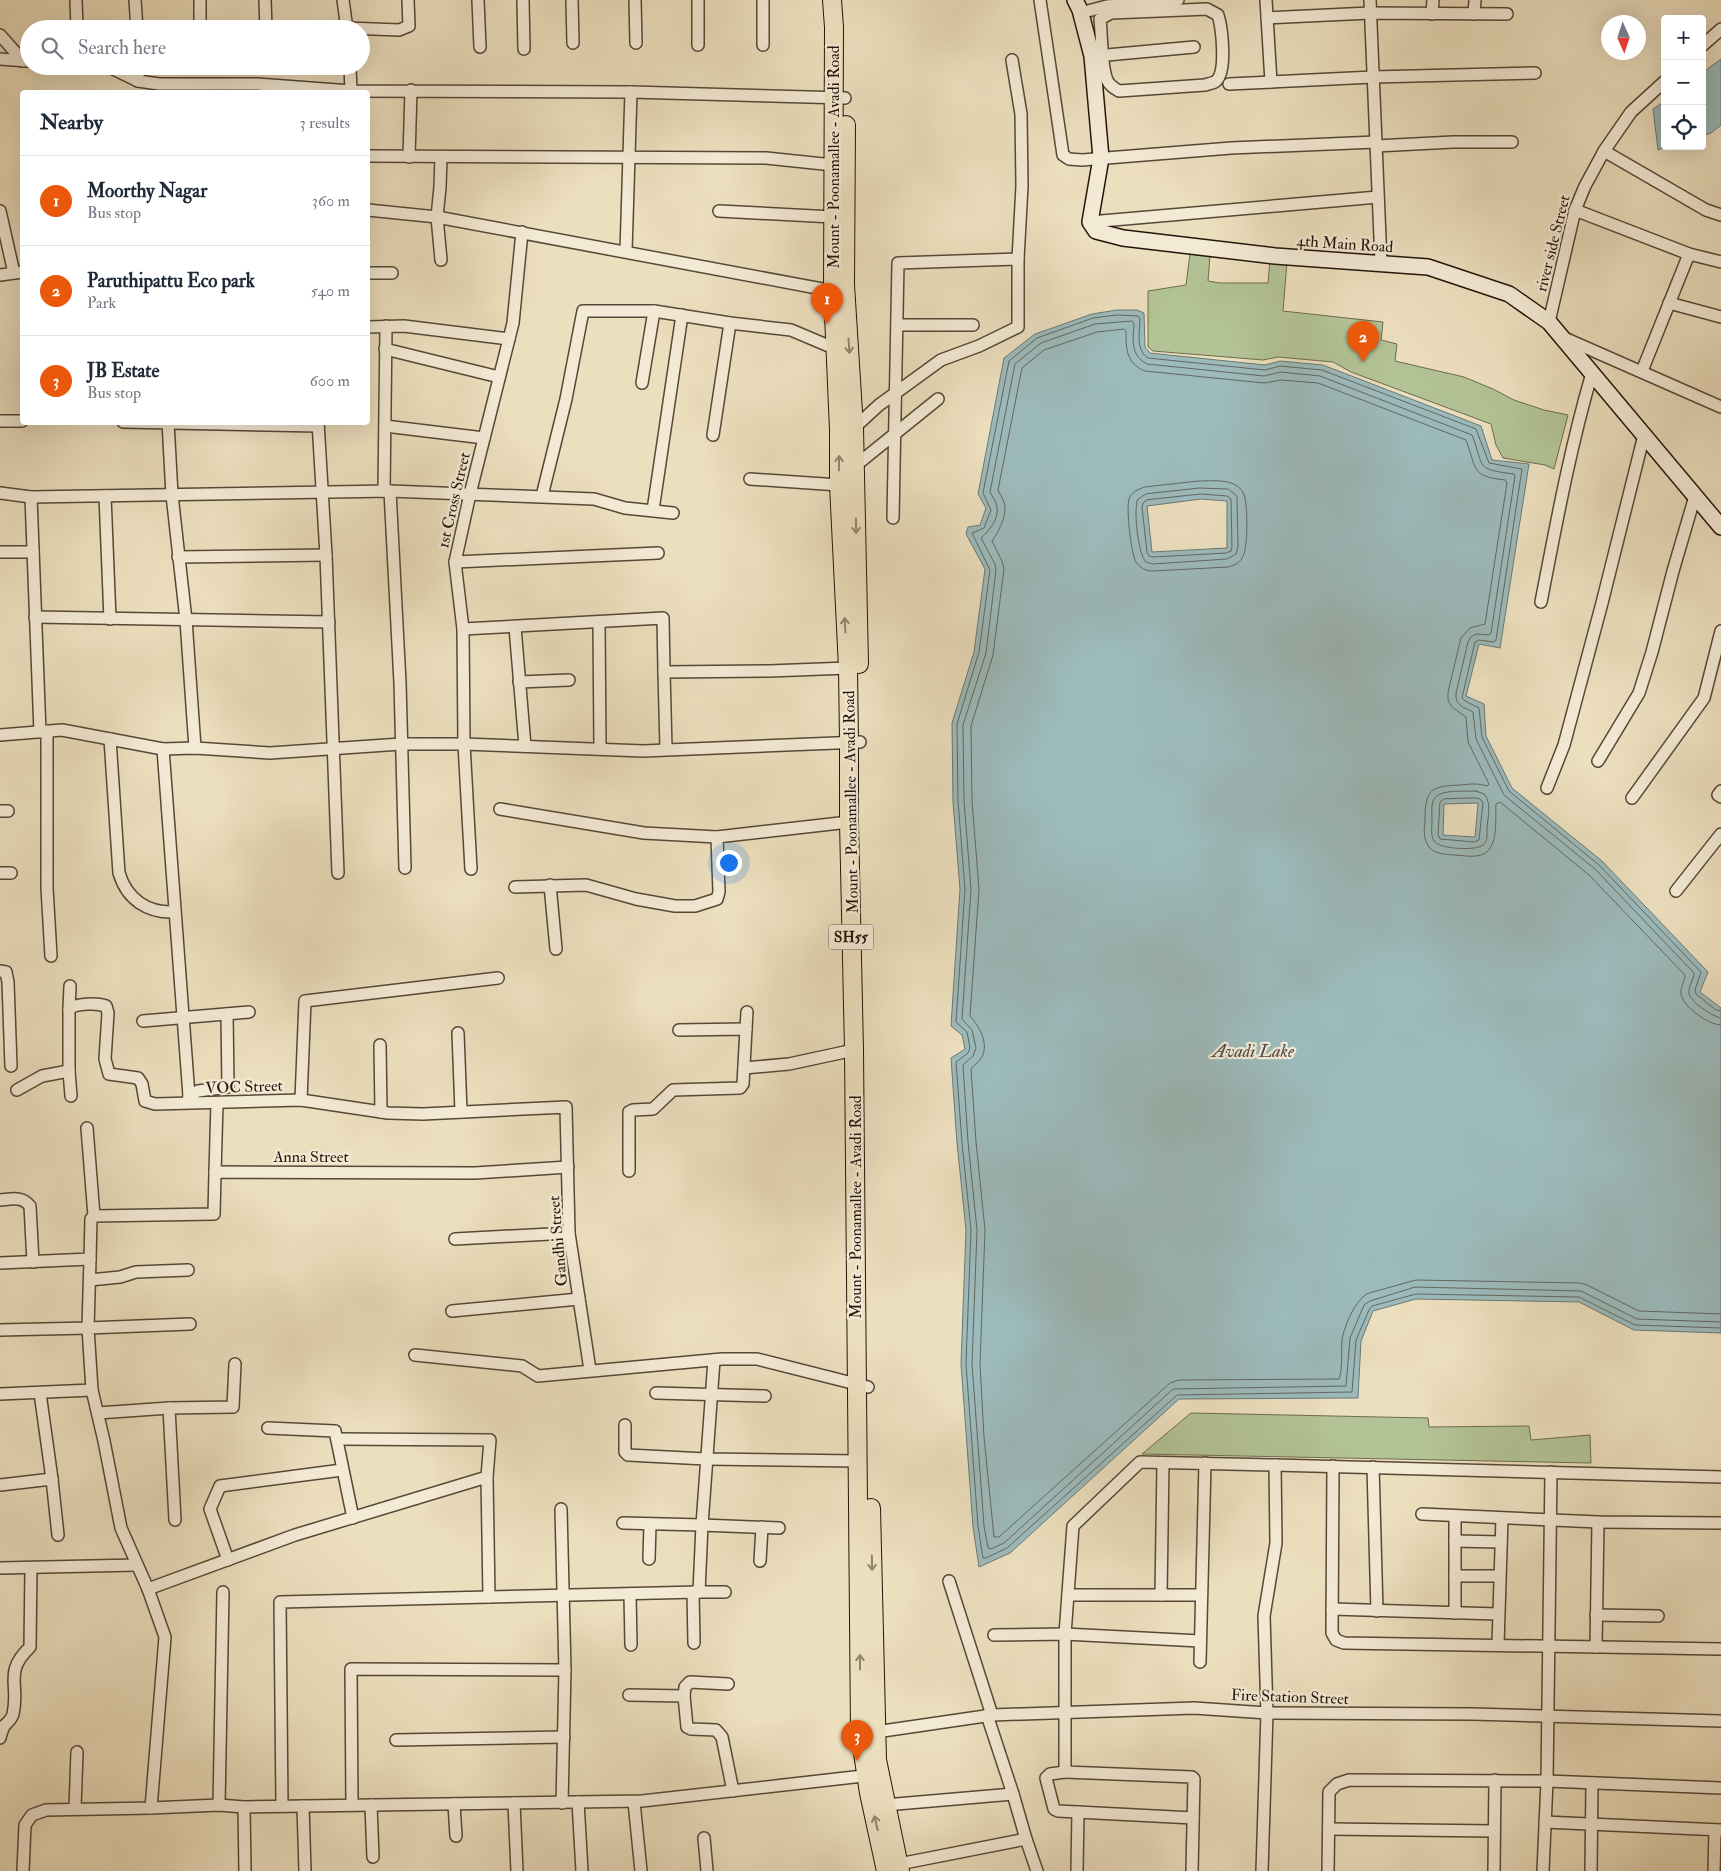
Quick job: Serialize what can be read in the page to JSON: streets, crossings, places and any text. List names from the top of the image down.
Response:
{
  "streets": {
    "main road": ["Mount - Poonamallee - Avadi Road", "4th Main Road", "SH55"],
    "street": [
      "river side Street",
      "1st Cross Street",
      "VOC Street",
      "Anna Street",
      "Gandhi Street",
      "Fire Station Street"
    ]
  },
  "crossings": [
    ["Mount - Poonamallee - Avadi Road", "Fire Station Street"],
    ["4th Main Road", "river side Street"],
    ["VOC Street", "Gandhi Street"],
    ["Anna Street", "Gandhi Street"]
  ],
  "water": ["Avadi Lake"],
  "north": "bottom",
  "page": {
    "map_buttons": ["+", "−"],
    "search": "Search here",
    "heading": ["Nearby", "3 results"],
    "list": [
      {
        "mark": "1",
        "name": "Moorthy Nagar",
        "note": "Bus stop",
        "value": "360 m"
      },
      {
        "mark": "2",
        "name": "Paruthipattu Eco park",
        "note": "Park",
        "value": "540 m"
      },
      {
        "mark": "3",
        "name": "JB Estate",
        "note": "Bus stop",
        "value": "600 m"
      }
    ],
    "pins": ["1", "2", "3"]
  }
}
